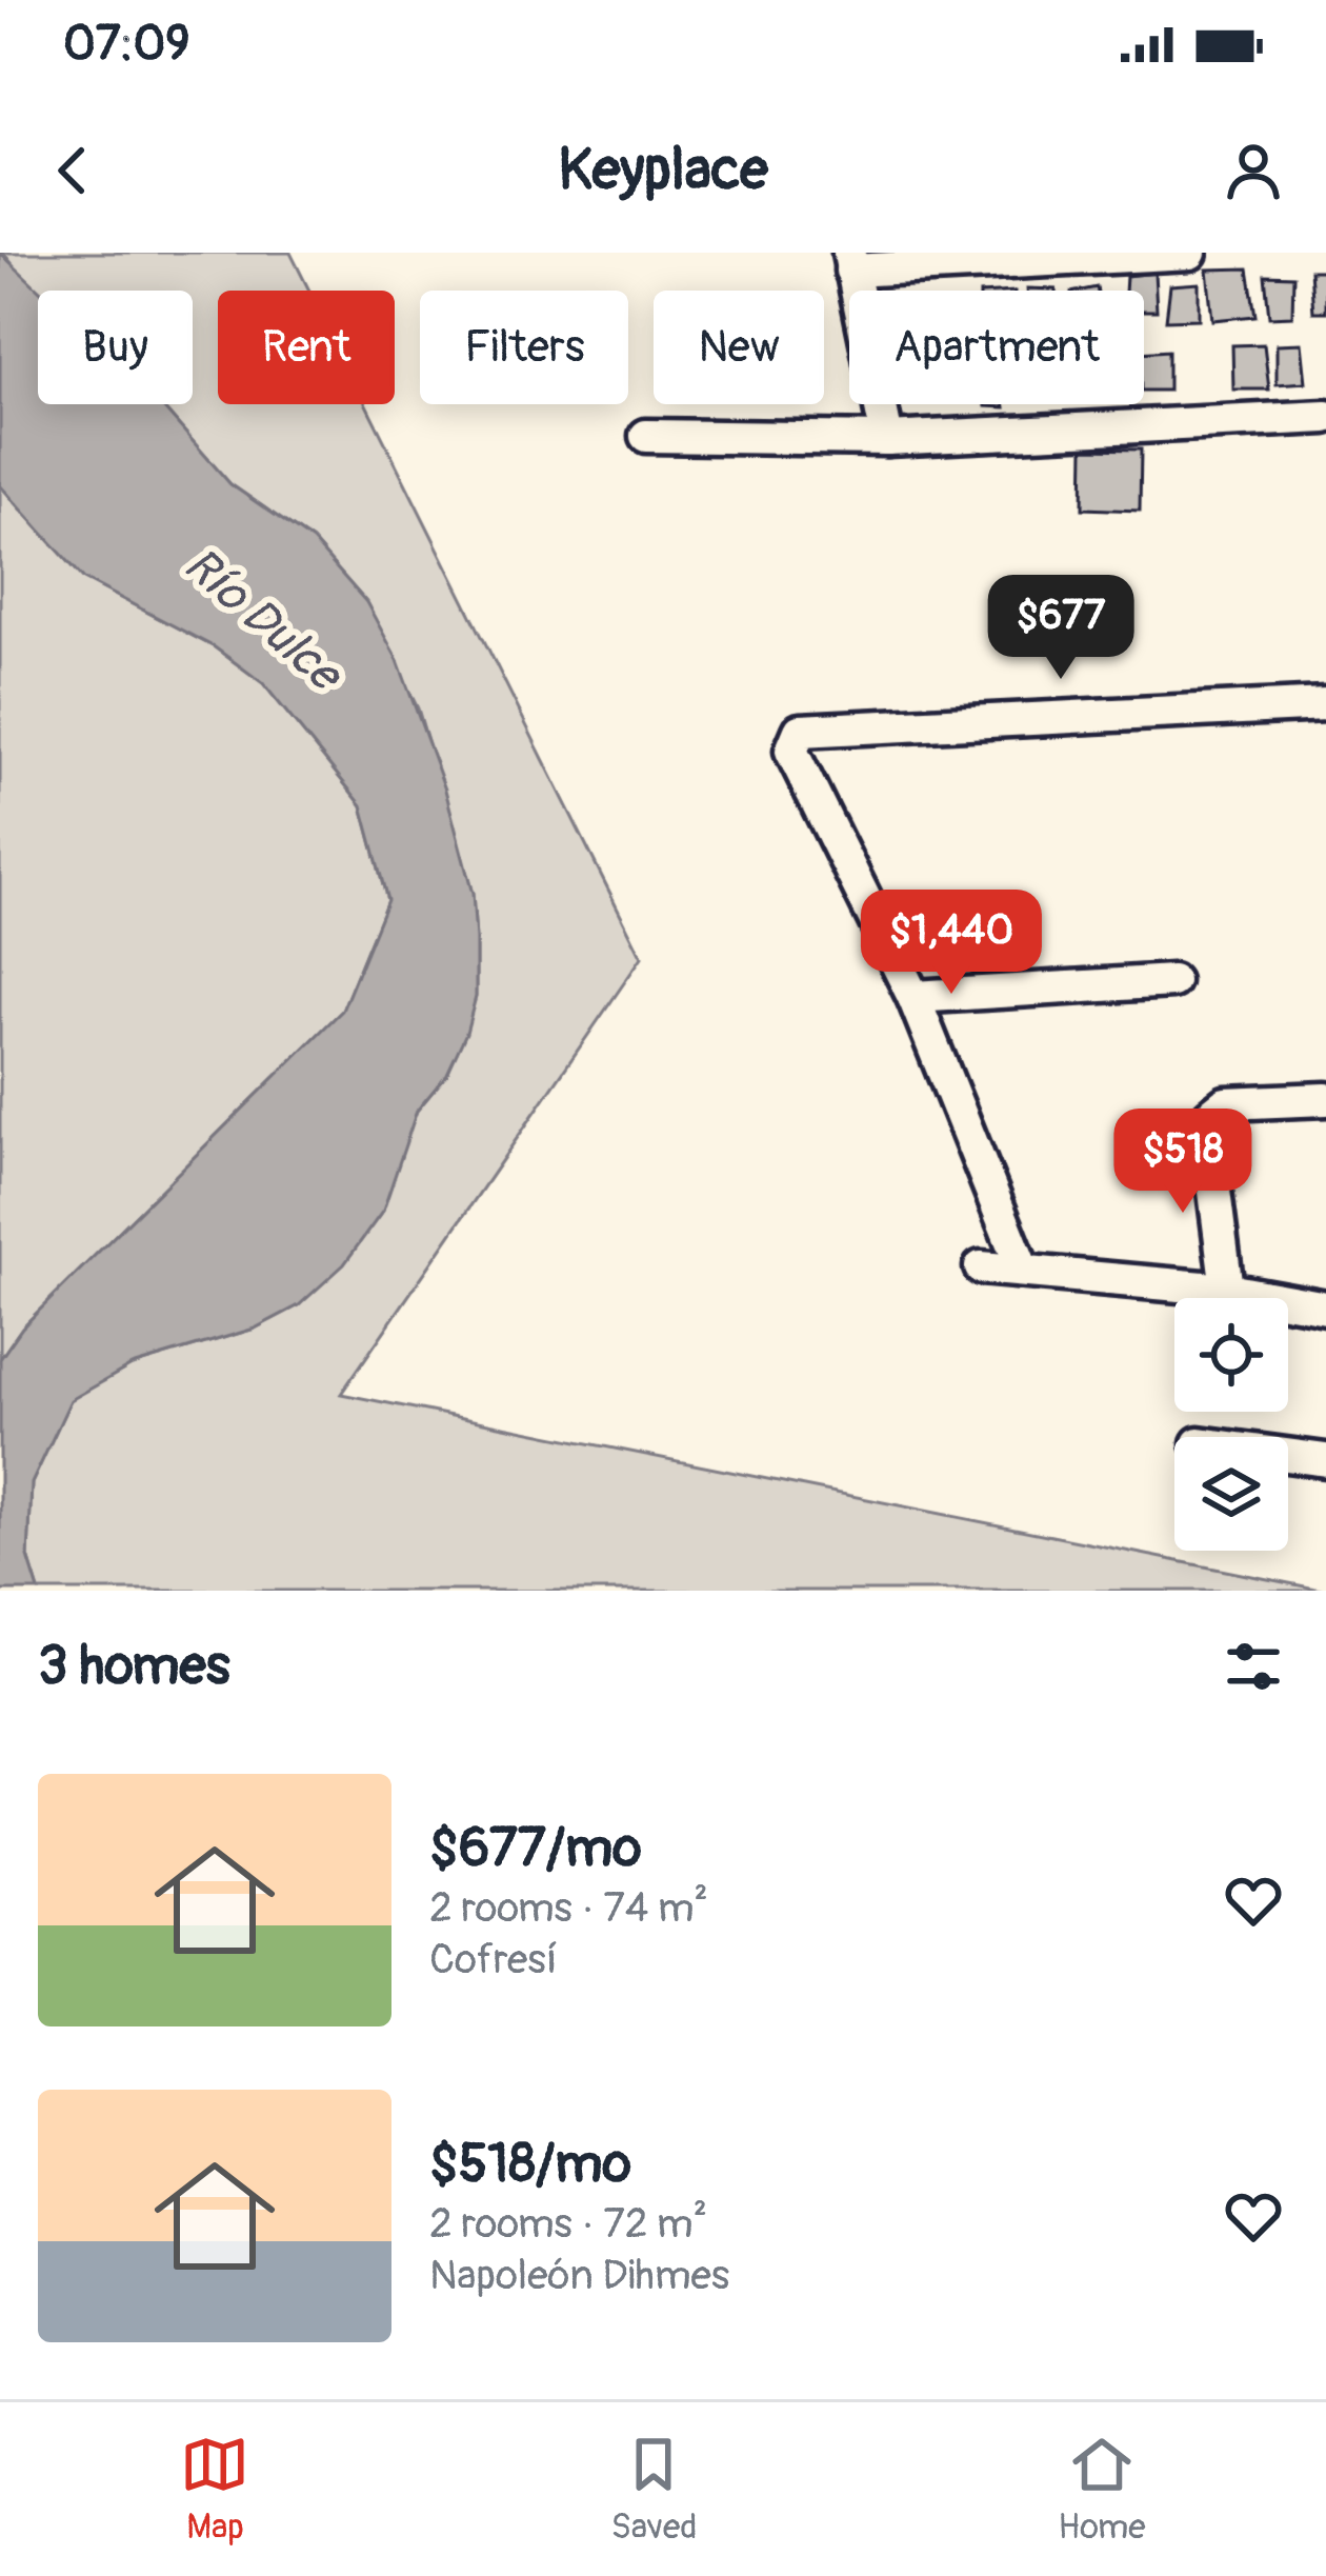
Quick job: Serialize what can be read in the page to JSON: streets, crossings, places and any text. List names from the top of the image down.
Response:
{
  "water": ["Río Dulce"],
  "page": {
    "status": "07:09",
    "header": "Keyplace",
    "chip": [
      "Buy",
      "Rent",
      "Filters",
      "New",
      "Apartment"
    ],
    "price": ["$677", "$1,440", "$518"],
    "heading": "3 homes",
    "list": [
      {
        "name": "$677/mo",
        "note": "2 rooms · 74 m² · Cofresí"
      },
      {
        "name": "$518/mo",
        "note": "2 rooms · 72 m² · Napoleón Dihmes"
      }
    ],
    "tabs": ["Map", "Saved", "Home"]
  }
}
